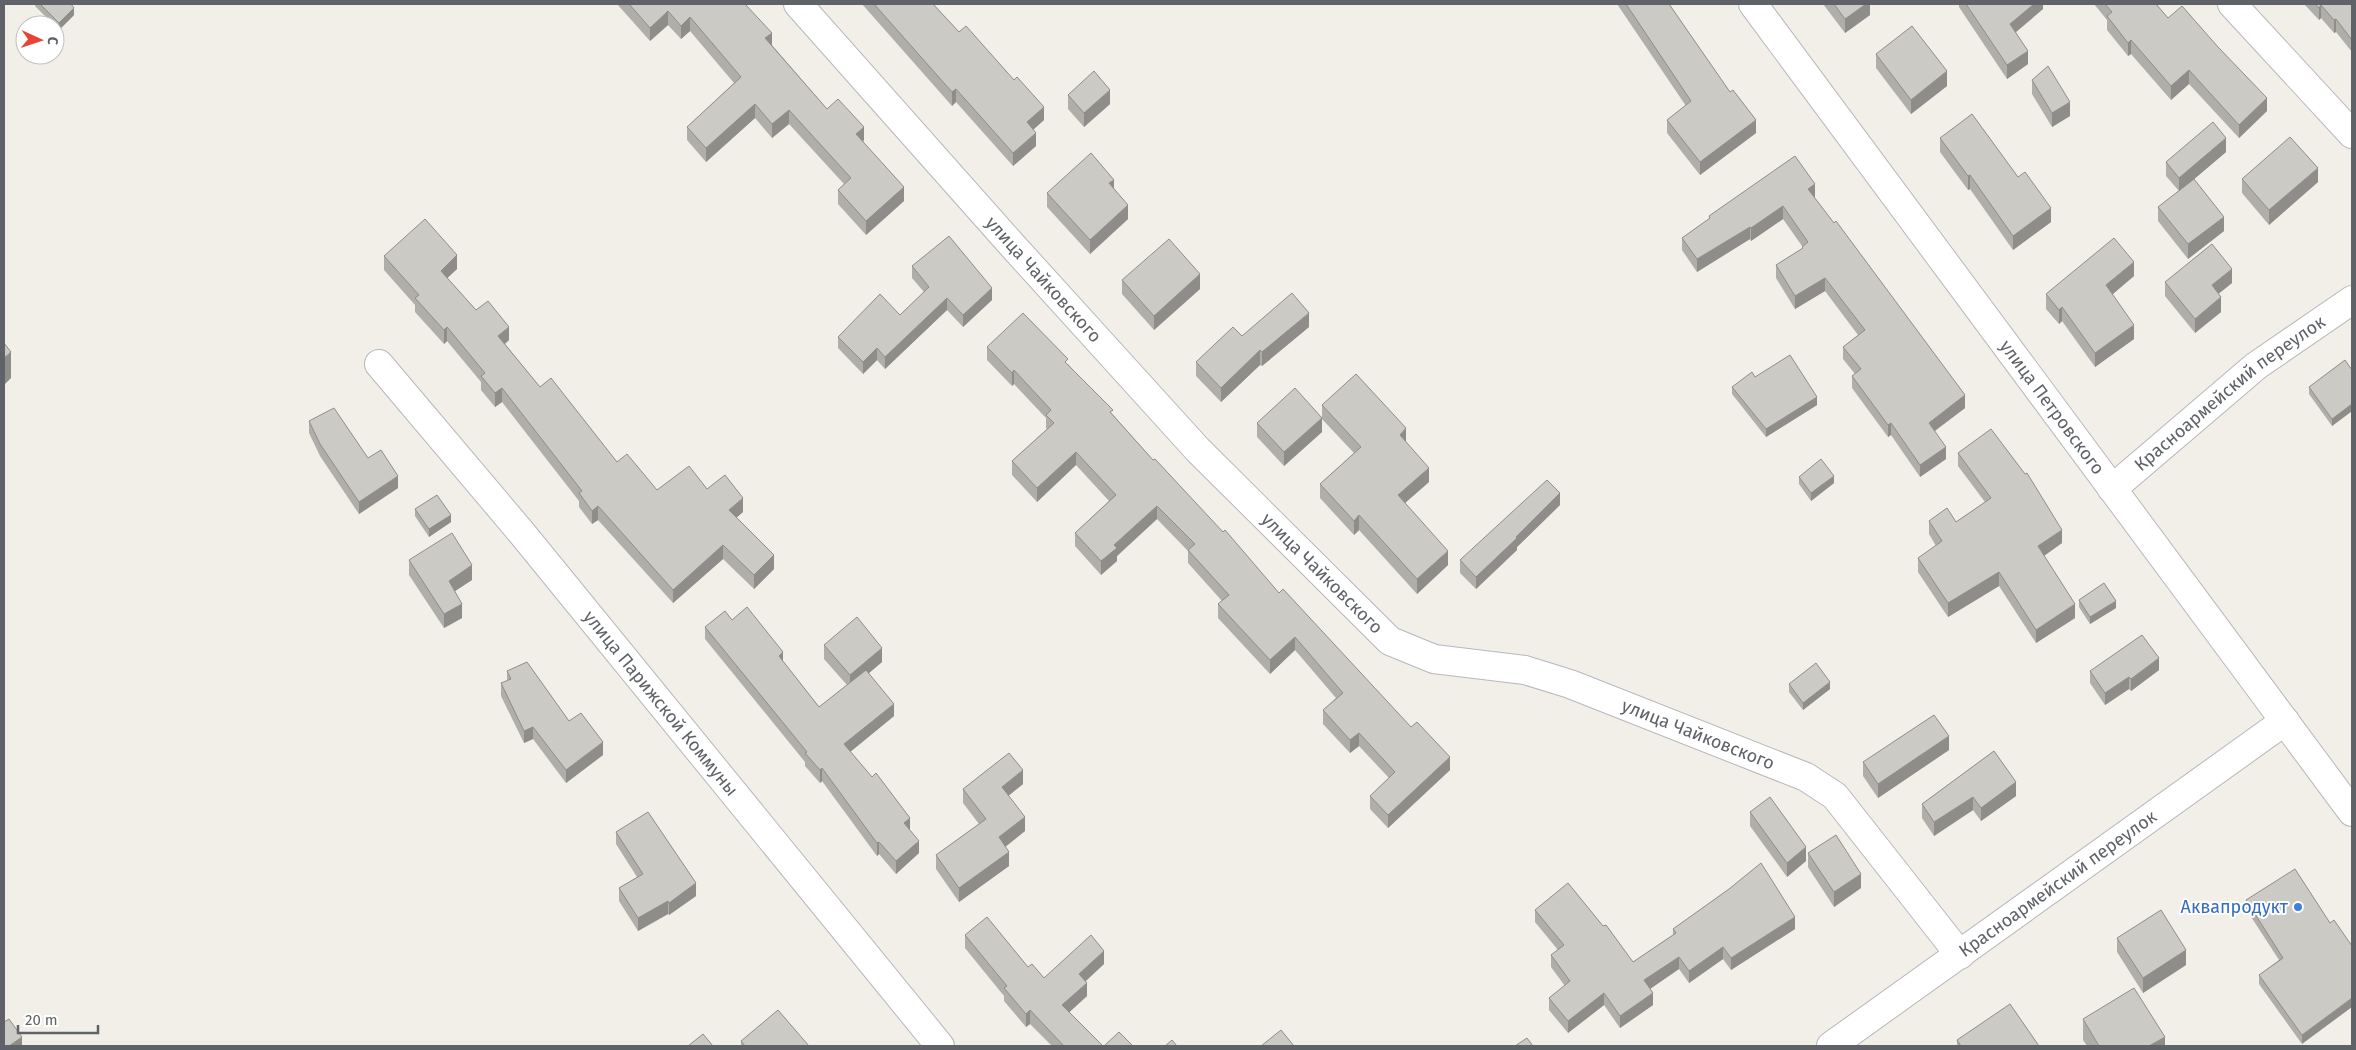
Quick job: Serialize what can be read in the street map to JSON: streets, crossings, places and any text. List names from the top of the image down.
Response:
{
  "streets": {
    "street": [
      "улица Чайковского",
      "Красноармейский переулок",
      "улица Петровского",
      "улица Парижской Коммуны"
    ]
  },
  "crossings": [
    ["улица Чайковского", "Красноармейский переулок"],
    ["Красноармейский переулок", "улица Петровского"]
  ],
  "places": ["Аквапродукт"],
  "scale_bar": "20 m",
  "north": "right"
}
